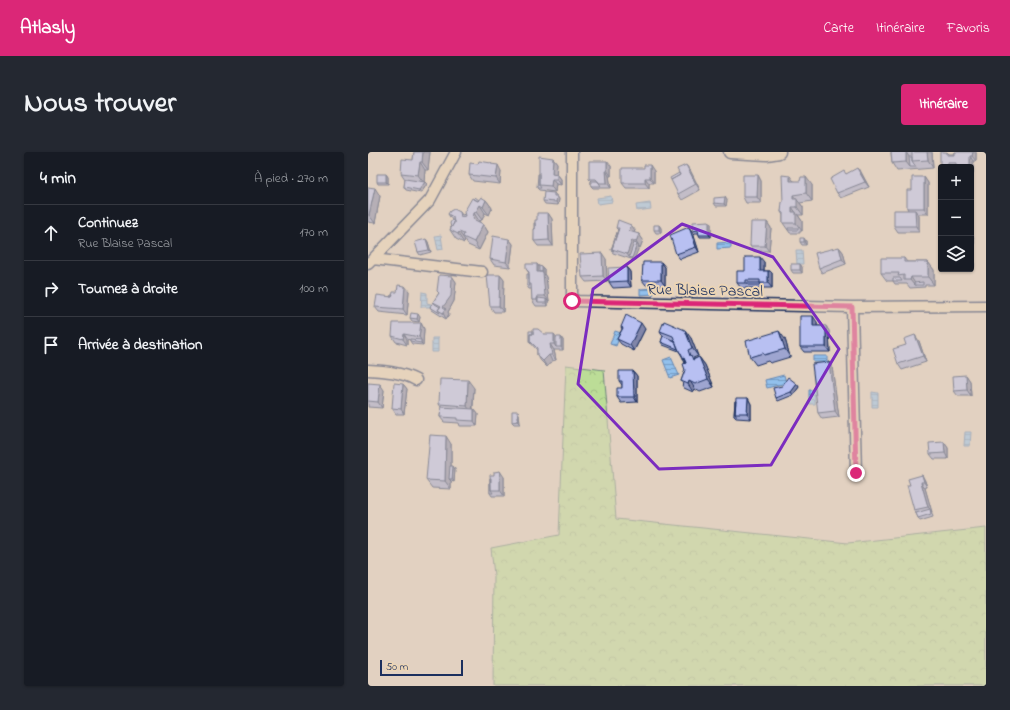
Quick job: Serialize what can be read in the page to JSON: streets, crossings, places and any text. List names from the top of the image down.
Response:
{
  "streets": {
    "street": ["Rue Blaise Pascal"]
  },
  "scale_bar": "50 m",
  "page": {
    "header": "Atlasly",
    "nav": ["Carte", "Itinéraire", "Favoris"],
    "title": "Nous trouver",
    "buttons": "Itinéraire",
    "heading": ["4 min", "À pied · 270 m"],
    "map_buttons": ["+", "−"],
    "list": [
      ["Continuez", "Rue Blaise Pascal", "170 m"],
      ["Tournez à droite", "100 m"],
      "Arrivée à destination"
    ],
    "scale": "50 m"
  }
}
